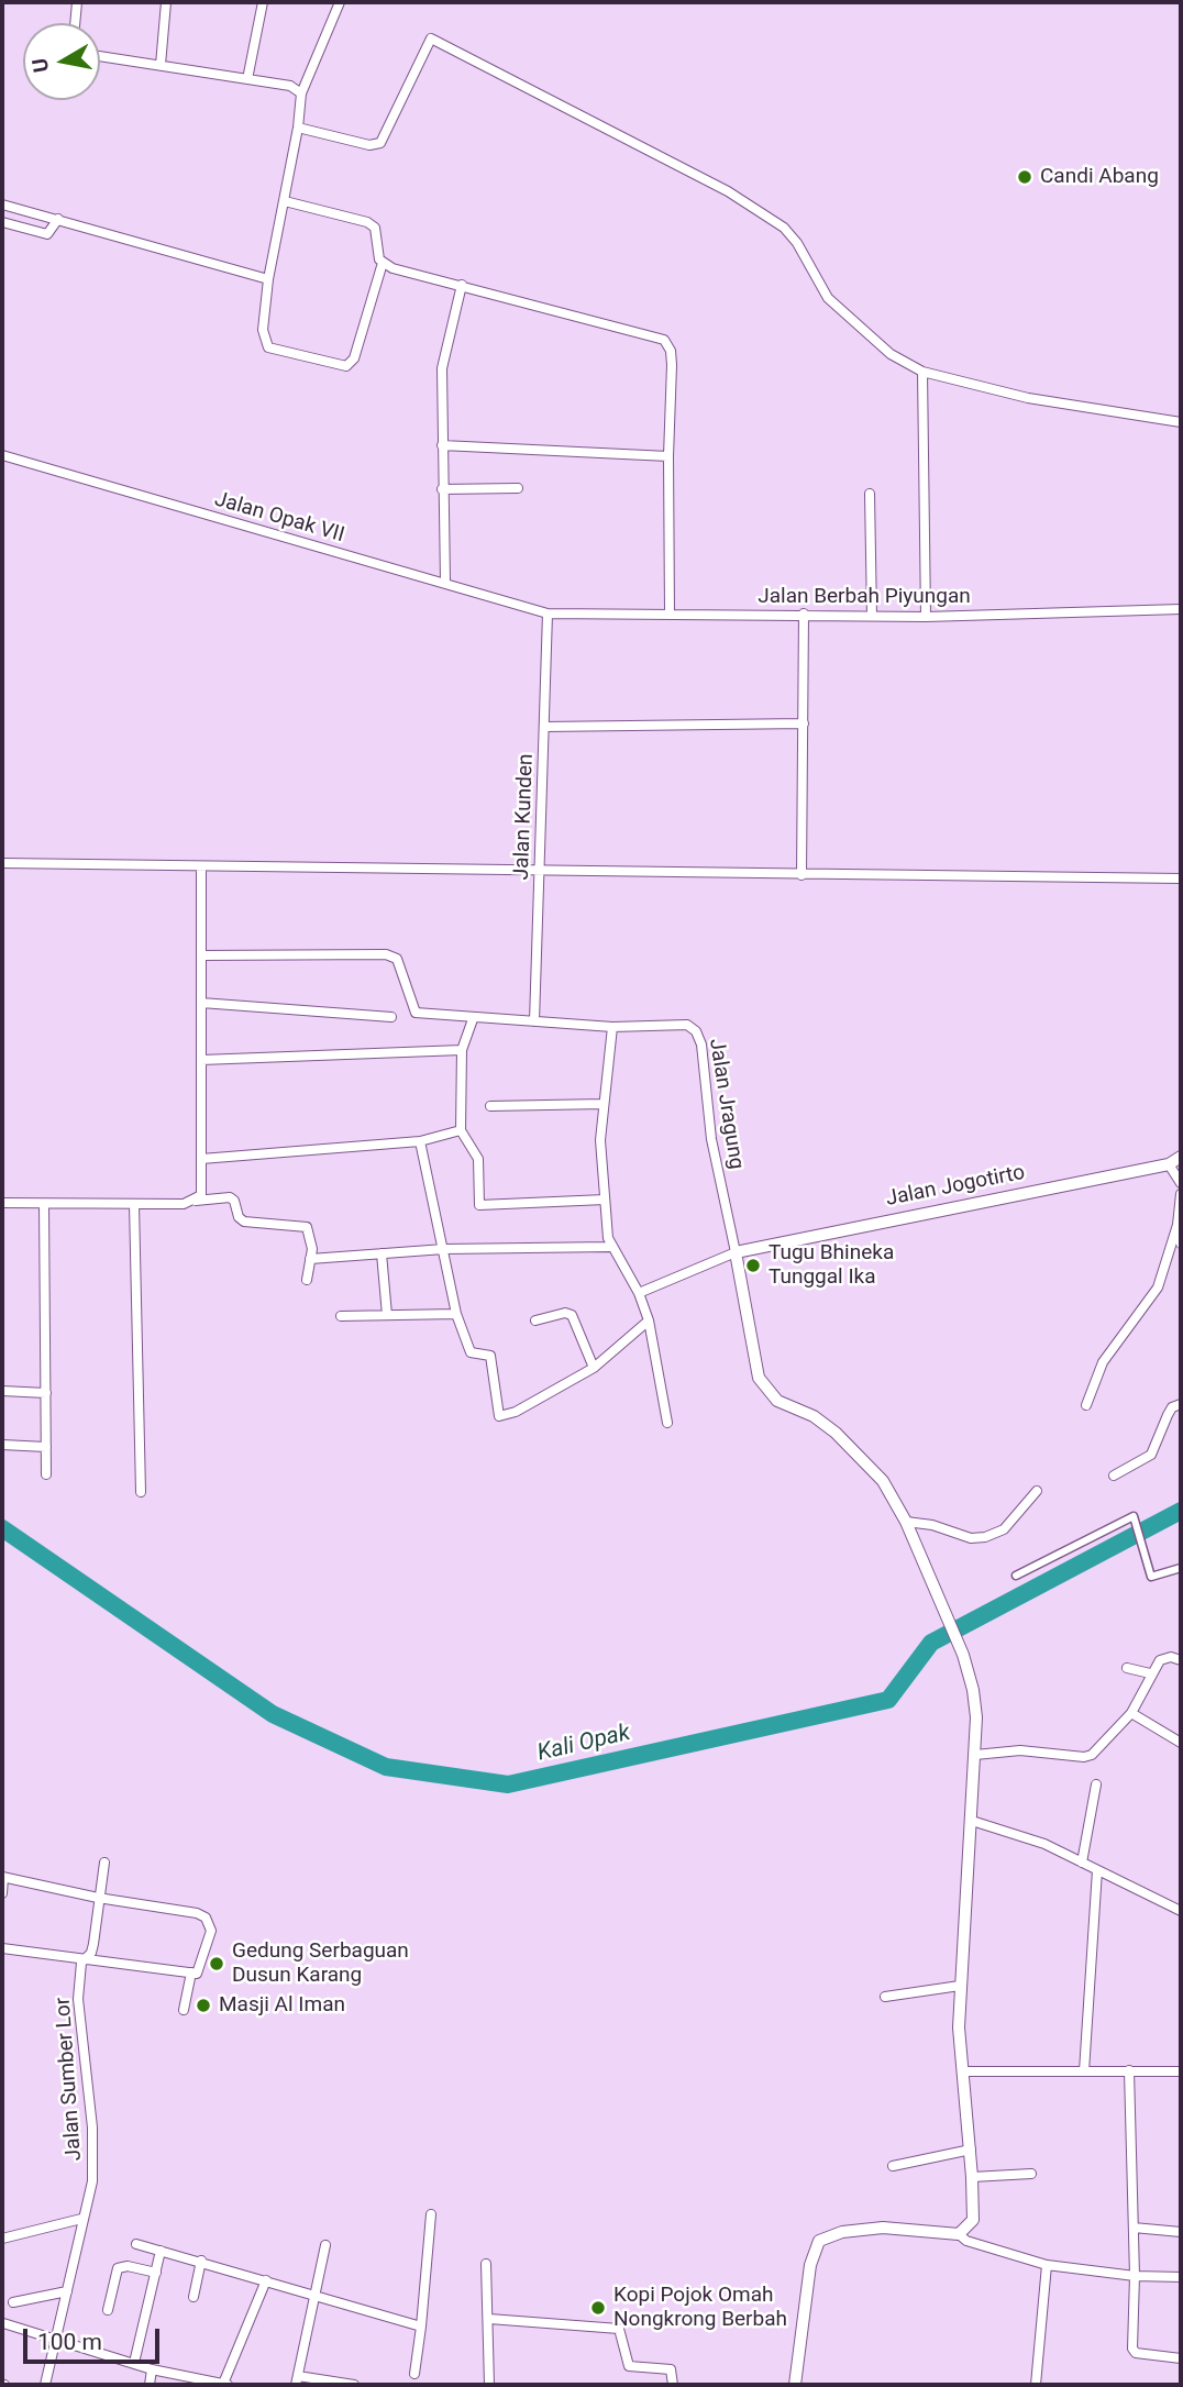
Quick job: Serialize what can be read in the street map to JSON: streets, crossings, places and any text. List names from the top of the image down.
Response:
{
  "streets": {
    "street": [
      "Jalan Opak VII",
      "Jalan Berbah Piyungan",
      "Jalan Kunden",
      "Jalan Jragung",
      "Jalan Jogotirto",
      "Jalan Sumber Lor"
    ]
  },
  "crossings": [
    ["Jalan Opak VII", "Jalan Berbah Piyungan"],
    ["Jalan Opak VII", "Jalan Kunden"],
    ["Jalan Berbah Piyungan", "Jalan Kunden"],
    ["Jalan Kunden", "Jalan Jragung"],
    ["Jalan Jragung", "Jalan Jogotirto"]
  ],
  "water": ["Kali Opak"],
  "places": [
    "Candi Abang",
    "Tugu Bhineka Tunggal Ika",
    "Gedung Serbaguan Dusun Karang",
    "Masji Al Iman",
    "Kopi Pojok Omah Nongkrong Berbah"
  ],
  "scale_bar": "100 m",
  "north": "left"
}
